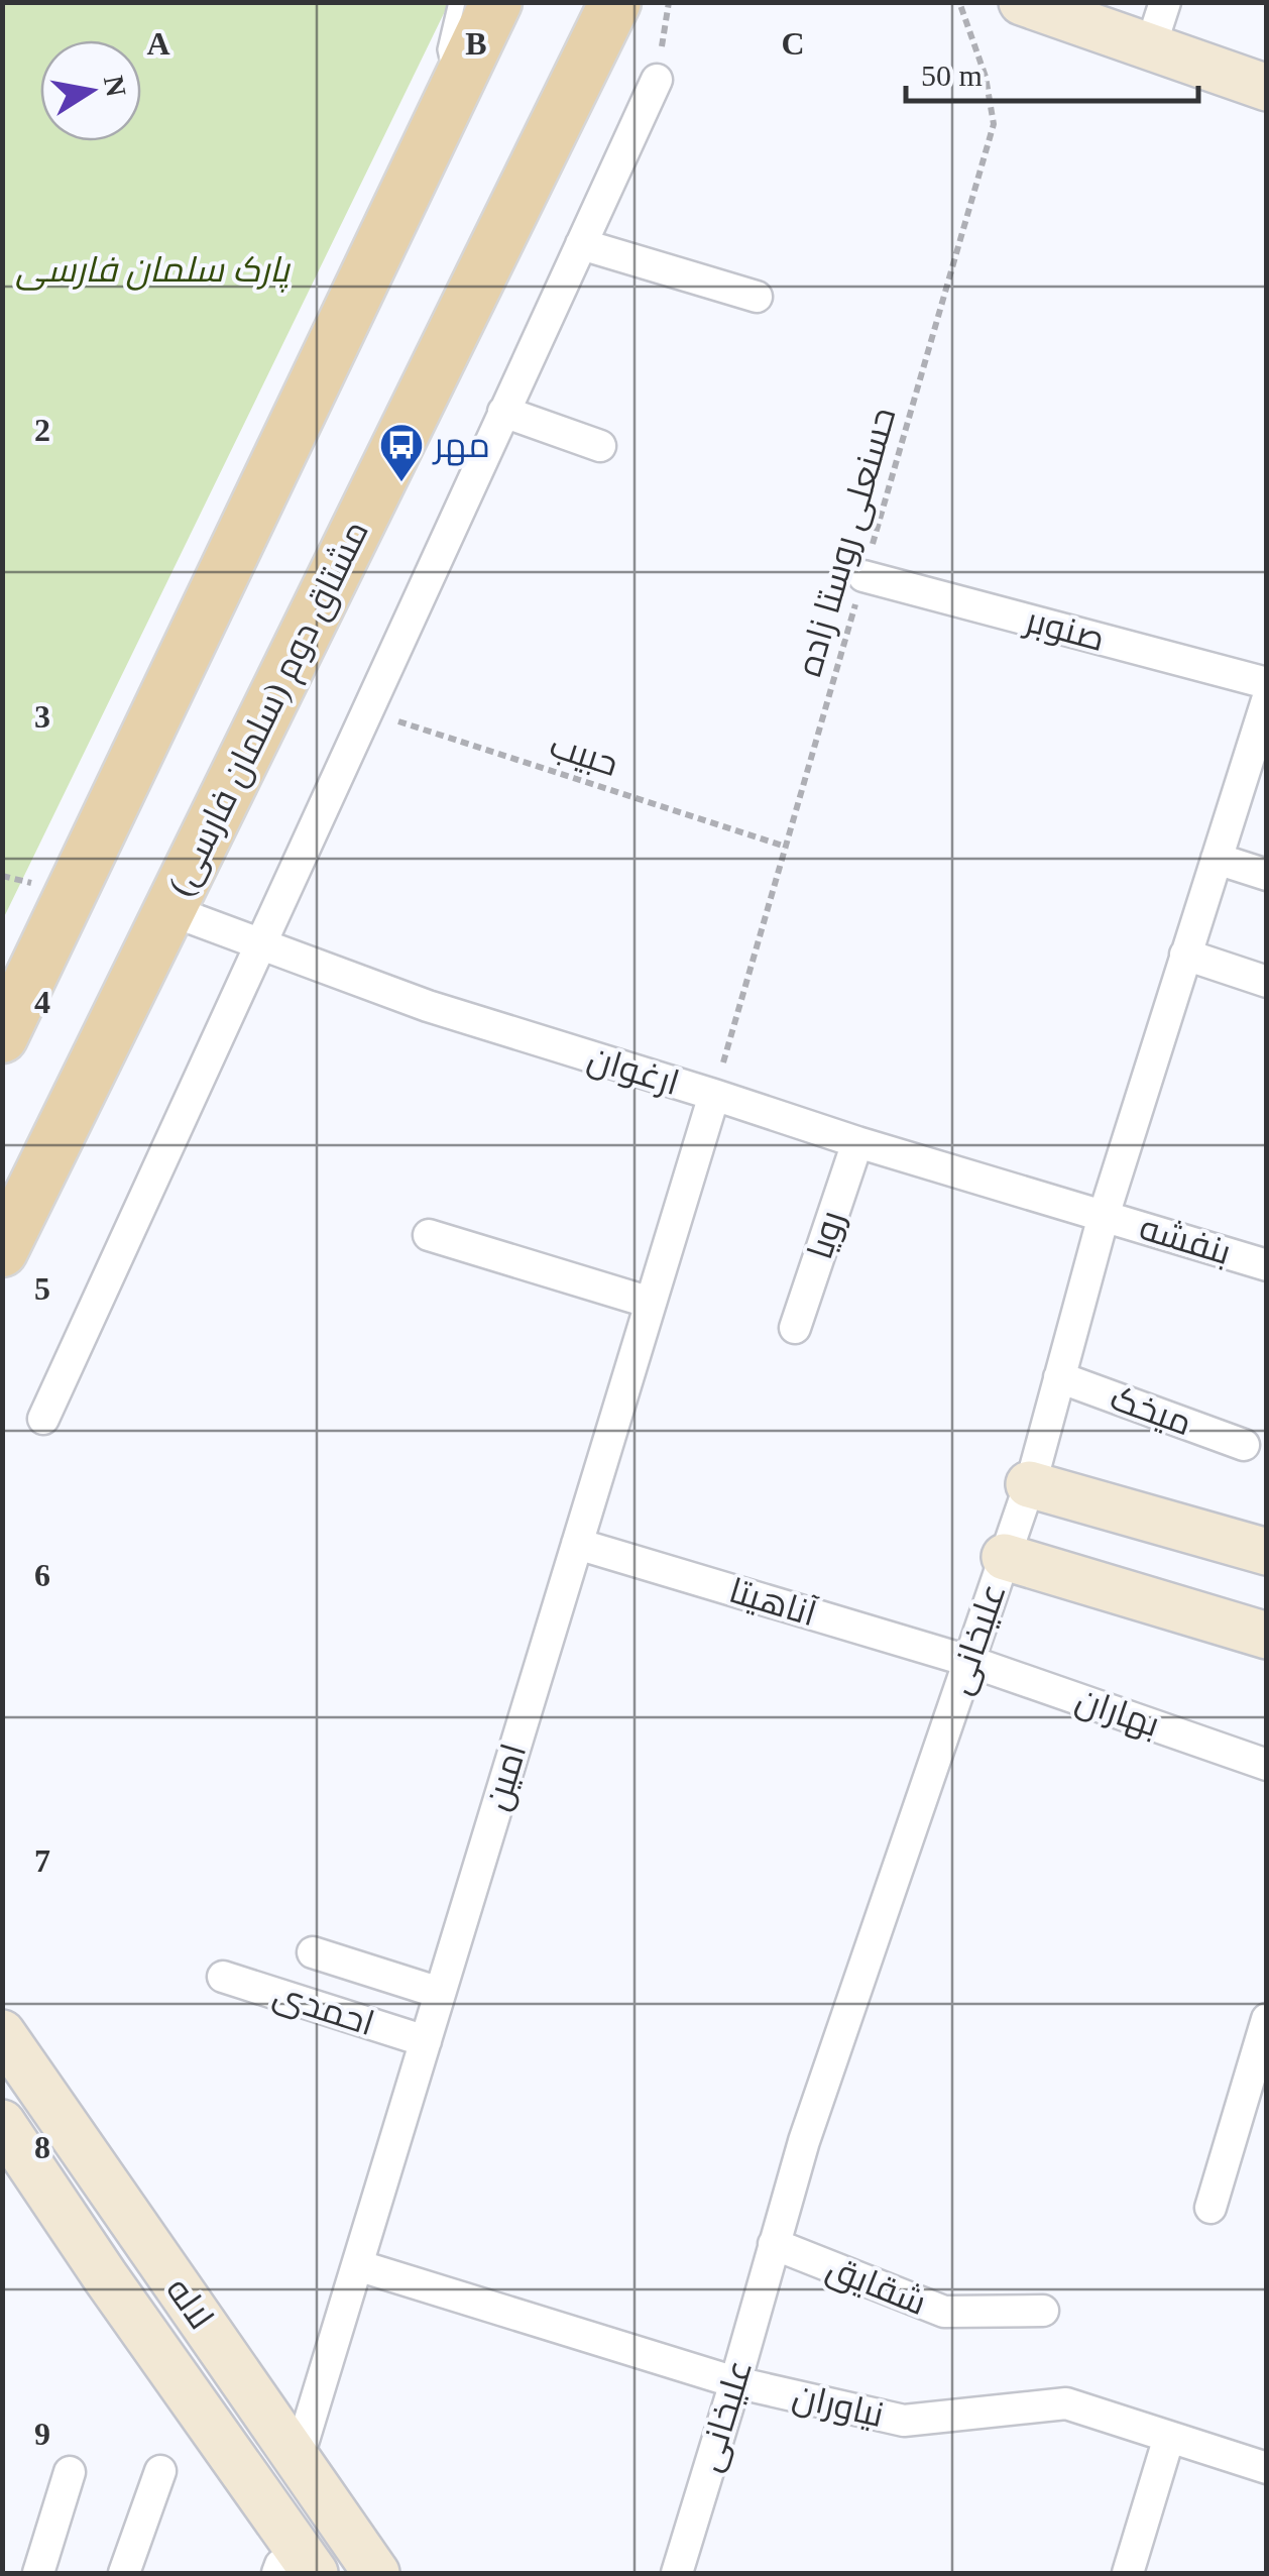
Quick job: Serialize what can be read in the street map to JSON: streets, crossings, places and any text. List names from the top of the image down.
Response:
{
  "streets": {
    "main road": ["مشتاق دوم (سلمان فارسی)", "لاله"],
    "street": [
      "صنوبر",
      "ارغوان",
      "رویا",
      "بنفشه",
      "میخک",
      "آناهیتا",
      "علیخانی",
      "بهاران",
      "امین",
      "احمدی",
      "شقایق",
      "نیاوران"
    ],
    "path": ["حسنعلی روستا زاده", "حبیب"]
  },
  "crossings": [
    ["حسنعلی روستا زاده", "صنوبر"],
    ["حسنعلی روستا زاده", "حبیب"],
    ["حسنعلی روستا زاده", "ارغوان"],
    ["حسنعلی روستا زاده", "امین"],
    ["مشتاق دوم (سلمان فارسی)", "ارغوان"],
    ["ارغوان", "رویا"],
    ["ارغوان", "بنفشه"],
    ["ارغوان", "علیخانی"],
    ["ارغوان", "امین"],
    ["بنفشه", "علیخانی"],
    ["میخک", "علیخانی"],
    ["آناهیتا", "علیخانی"],
    ["آناهیتا", "بهاران"],
    ["آناهیتا", "امین"],
    ["علیخانی", "بهاران"],
    ["علیخانی", "شقایق"],
    ["علیخانی", "نیاوران"],
    ["امین", "احمدی"],
    ["امین", "لاله"],
    ["امین", "نیاوران"]
  ],
  "parks": ["پارک سلمان فارسی"],
  "places": {
    "bus stop": ["مهر"]
  },
  "scale_bar": "50 m",
  "north": "right",
  "grid": {
    "columns": ["A", "B", "C"],
    "rows": [
      "2",
      "3",
      "4",
      "5",
      "6",
      "7",
      "8",
      "9"
    ]
  }
}
